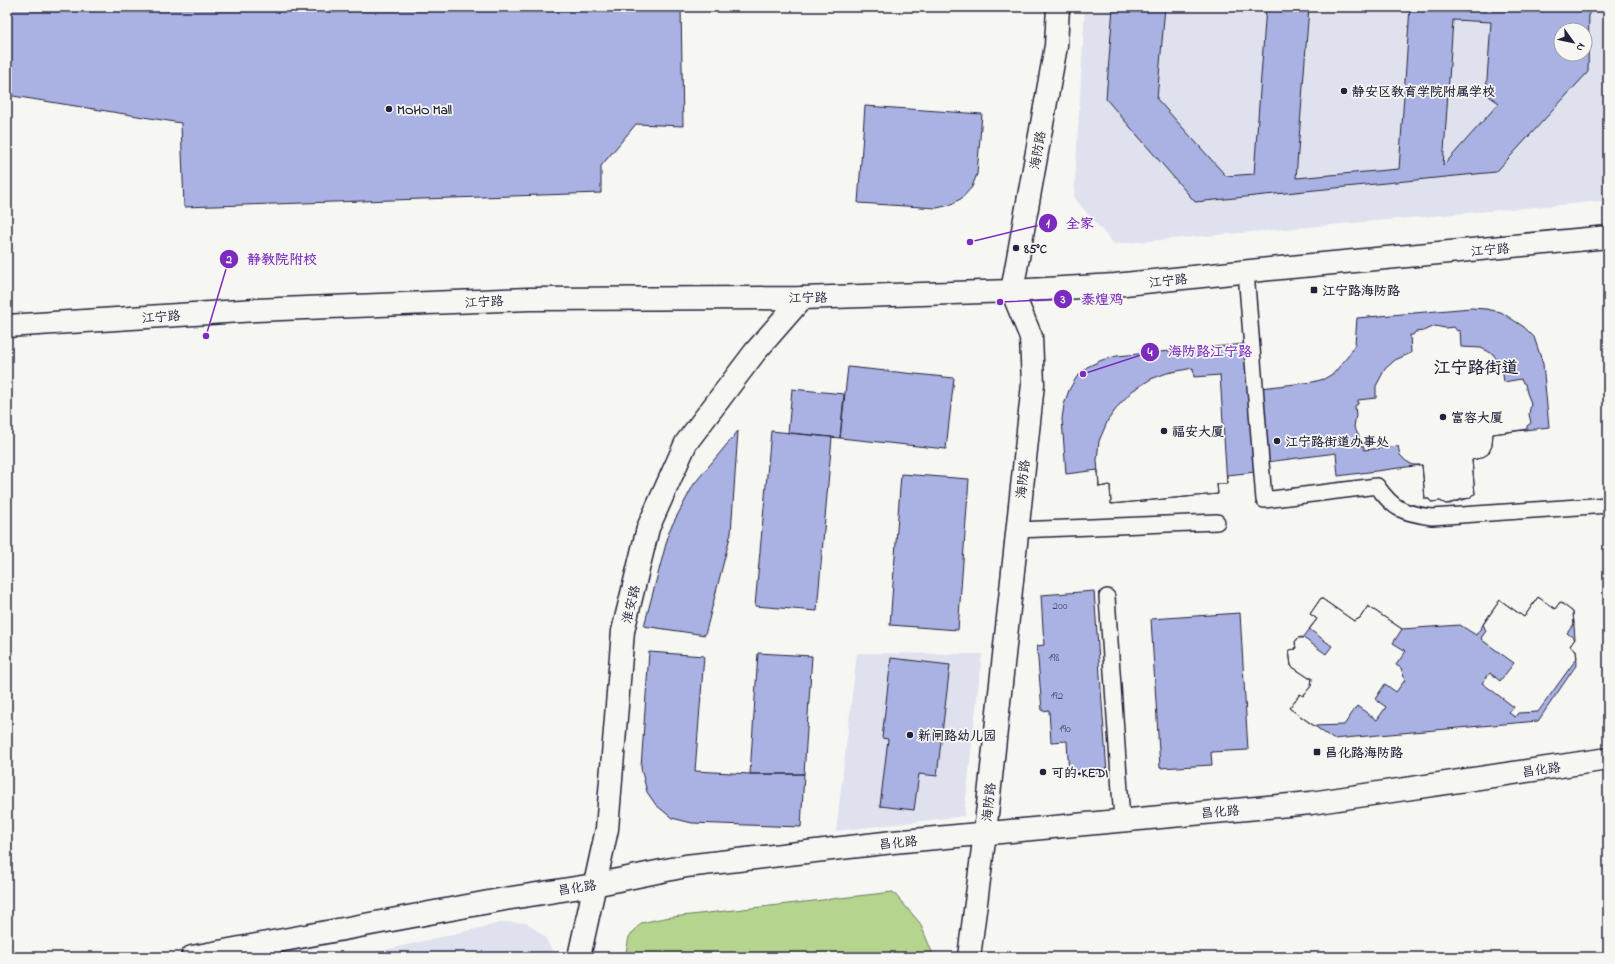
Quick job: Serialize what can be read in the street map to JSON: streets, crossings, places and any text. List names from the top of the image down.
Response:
{
  "streets": {
    "street": [
      "海防路",
      "江宁路",
      "淮安路",
      "昌化路"
    ]
  },
  "crossings": [
    ["海防路", "江宁路"],
    ["海防路", "昌化路"],
    ["江宁路", "淮安路"],
    ["淮安路", "昌化路"]
  ],
  "districts": ["江宁路街道"],
  "places": {
    "other": [
      "静安区教育学院附属学校",
      "MOHO Mall",
      "全家",
      "85°C",
      "泰煌鸡",
      "静教院附校",
      "海防路江宁路",
      "富容大厦",
      "福安大厦",
      "江宁路街道办事处",
      "新闸路幼儿园",
      "可的•KEDI"
    ],
    "transit": ["江宁路海防路", "昌化路海防路"]
  },
  "house_numbers": [
    "200",
    "198",
    "192",
    "190"
  ],
  "north": "bottom right"
}
